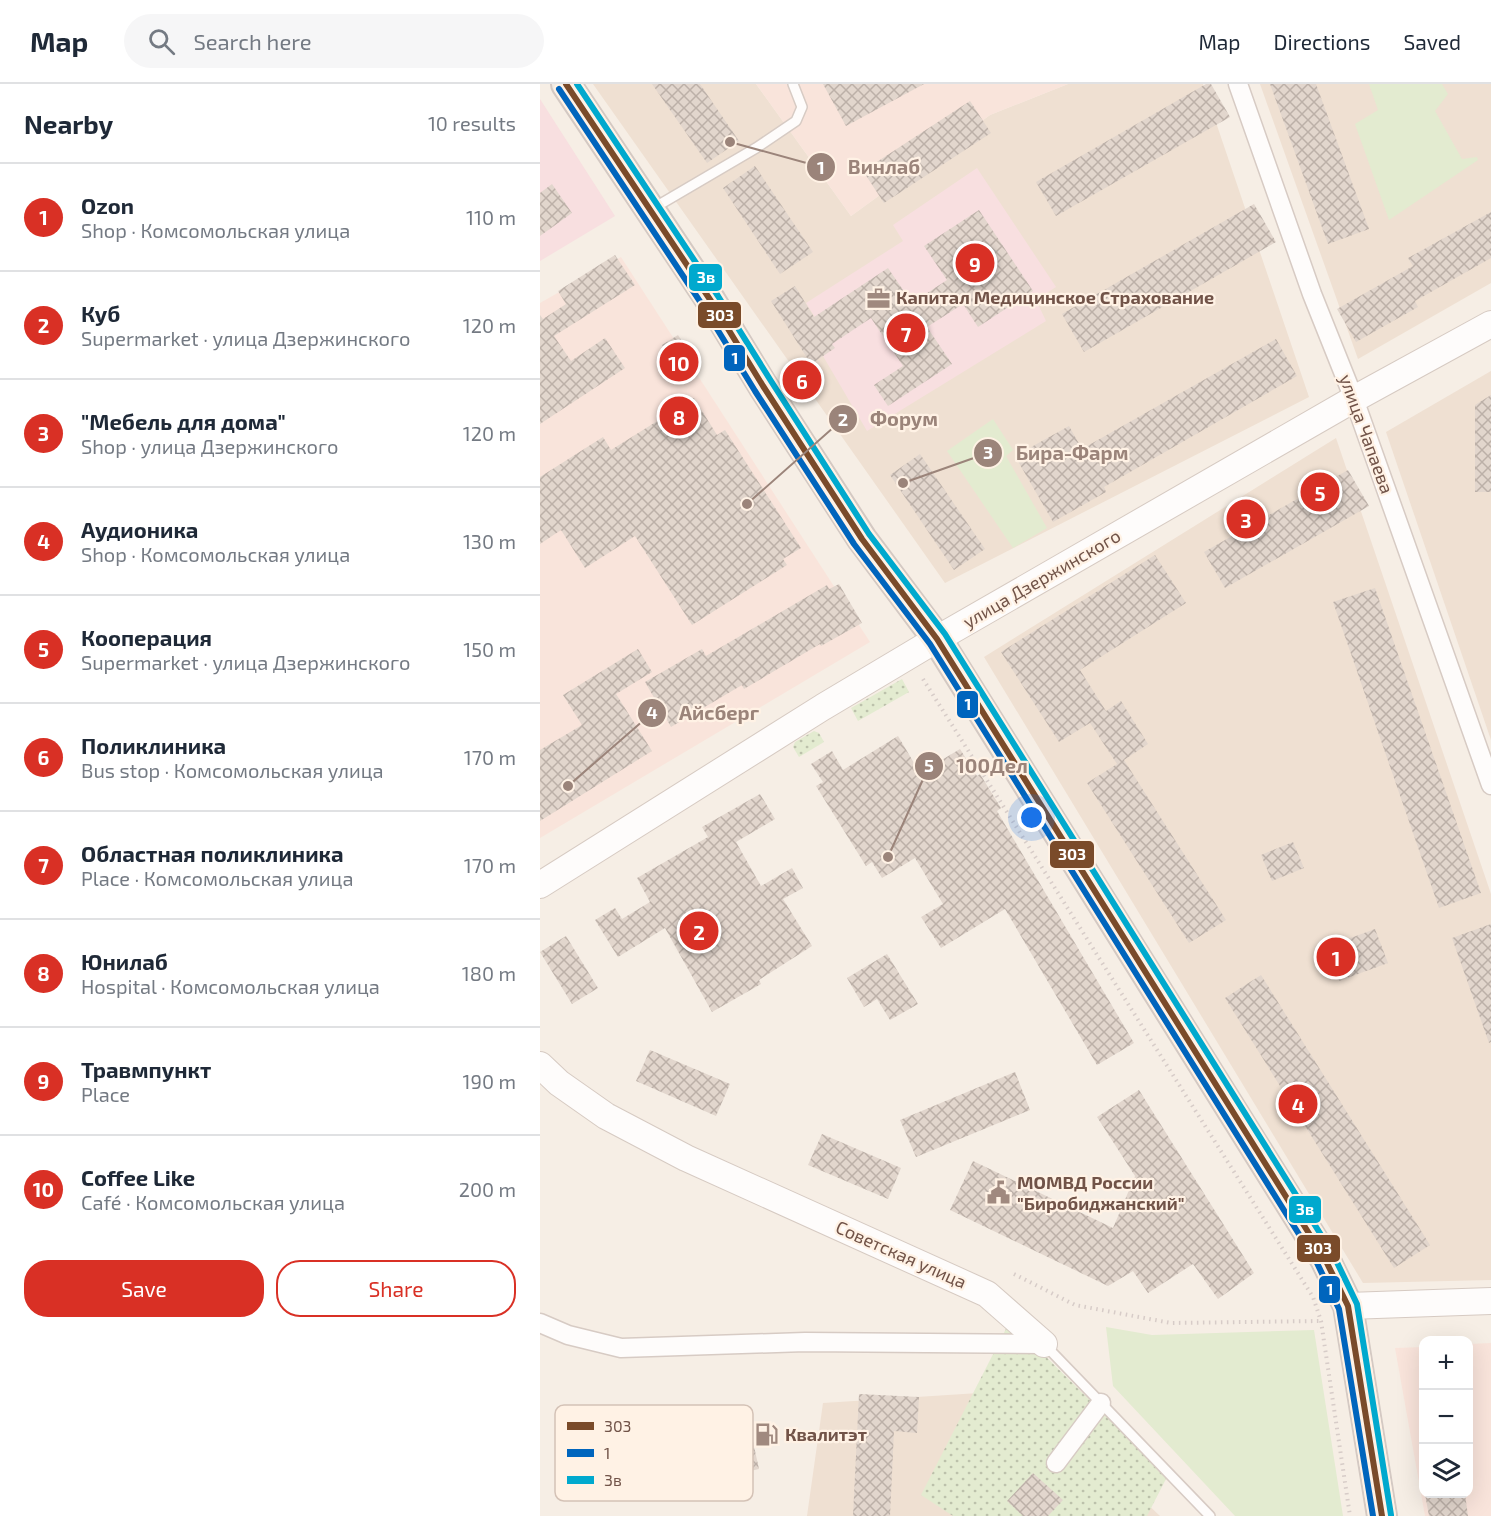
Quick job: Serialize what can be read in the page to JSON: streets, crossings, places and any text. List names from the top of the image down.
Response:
{
  "streets": {
    "main road": ["улица Дзержинского", "Советская улица"],
    "street": ["улица Чапаева"]
  },
  "crossings": [
    ["улица Чапаева", "улица Дзержинского"]
  ],
  "places": {
    "other": [
      "Винлаб",
      "Бира-Фарм",
      "Форум",
      "Айсберг",
      "100Дел"
    ],
    "office": ["Капитал Медицинское Страхование"],
    "public building": ["МОМВД России \"Биробиджанский\""],
    "fuel station": ["Квалитэт"]
  },
  "lines": ["transit line 303", "transit line 3в", "transit line 1"],
  "legend": ["303", "1", "3в"],
  "page": {
    "header": "Map",
    "search": "Search here",
    "nav": ["Map", "Directions", "Saved"],
    "heading": ["Nearby", "10 results"],
    "list": [
      {
        "mark": "1",
        "name": "Ozon",
        "note": "Shop · Комсомольская улица",
        "value": "110 m"
      },
      {
        "mark": "2",
        "name": "Куб",
        "note": "Supermarket · улица Дзержинского",
        "value": "120 m"
      },
      {
        "mark": "3",
        "name": "\"Мебель для дома\"",
        "note": "Shop · улица Дзержинского",
        "value": "120 m"
      },
      {
        "mark": "4",
        "name": "Аудионика",
        "note": "Shop · Комсомольская улица",
        "value": "130 m"
      },
      {
        "mark": "5",
        "name": "Кооперация",
        "note": "Supermarket · улица Дзержинского",
        "value": "150 m"
      },
      {
        "mark": "6",
        "name": "Поликлиника",
        "note": "Bus stop · Комсомольская улица",
        "value": "170 m"
      },
      {
        "mark": "7",
        "name": "Областная поликлиника",
        "note": "Place · Комсомольская улица",
        "value": "170 m"
      },
      {
        "mark": "8",
        "name": "Юнилаб",
        "note": "Hospital · Комсомольская улица",
        "value": "180 m"
      },
      {
        "mark": "9",
        "name": "Травмпункт",
        "note": "Place",
        "value": "190 m"
      },
      {
        "mark": "10",
        "name": "Coffee Like",
        "note": "Café · Комсомольская улица",
        "value": "200 m"
      }
    ],
    "pins": [
      "9",
      "7",
      "10",
      "6",
      "8",
      "5",
      "3",
      "2",
      "1",
      "4"
    ],
    "buttons": ["Save", "Share"],
    "map_buttons": ["+", "−"]
  }
}
